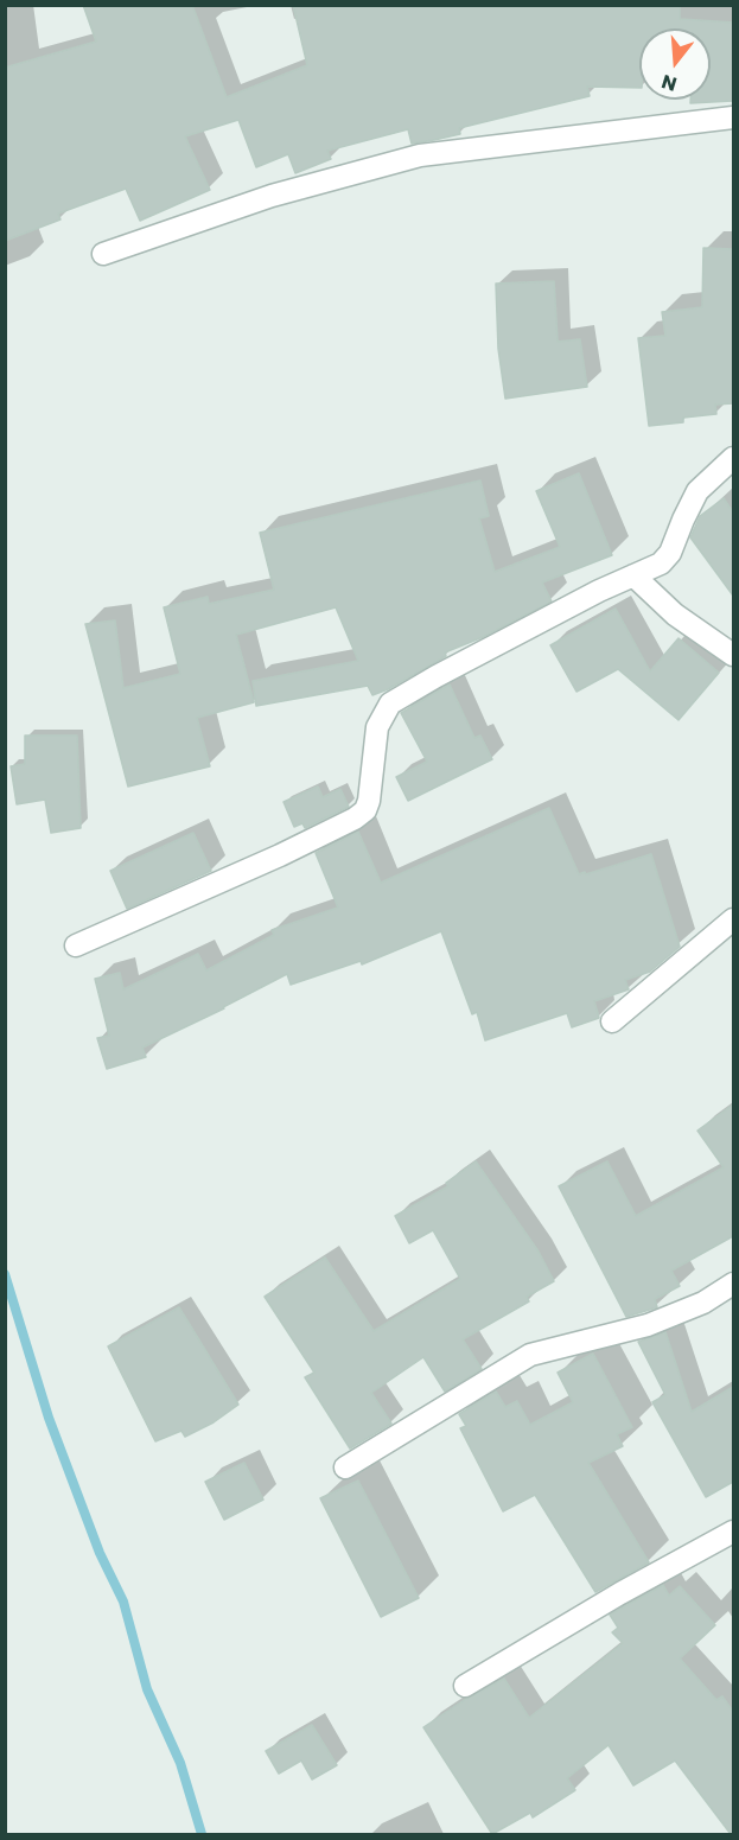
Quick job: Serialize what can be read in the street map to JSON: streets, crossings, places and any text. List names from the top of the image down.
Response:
{
  "north": "bottom"
}
